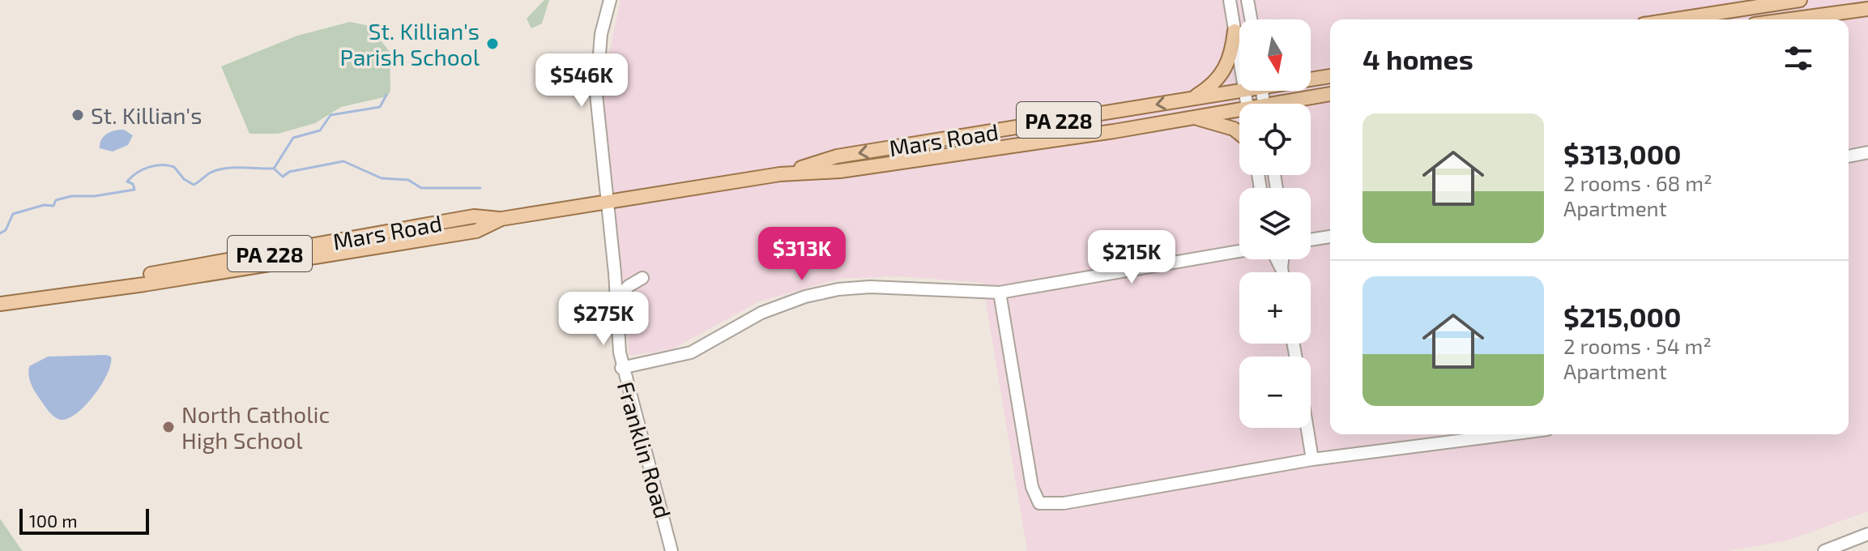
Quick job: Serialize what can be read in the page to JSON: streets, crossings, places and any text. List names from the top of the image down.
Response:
{
  "streets": {
    "main road": ["PA 228", "Mars Road"],
    "street": ["Franklin Road"]
  },
  "crossings": [
    ["Mars Road", "Franklin Road"]
  ],
  "places": ["St. Killian's Parish School", "St. Killian's", "North Catholic High School"],
  "scale_bar": "100 m",
  "north": "bottom",
  "page": {
    "map_buttons": ["+", "−"],
    "heading": "4 homes",
    "price": [
      "$546K",
      "$313K",
      "$215K",
      "$275K"
    ],
    "list": [
      {
        "name": "$313,000",
        "note": "2 rooms · 68 m² · Apartment"
      },
      {
        "name": "$215,000",
        "note": "2 rooms · 54 m² · Apartment"
      }
    ],
    "scale": "100 m"
  }
}
